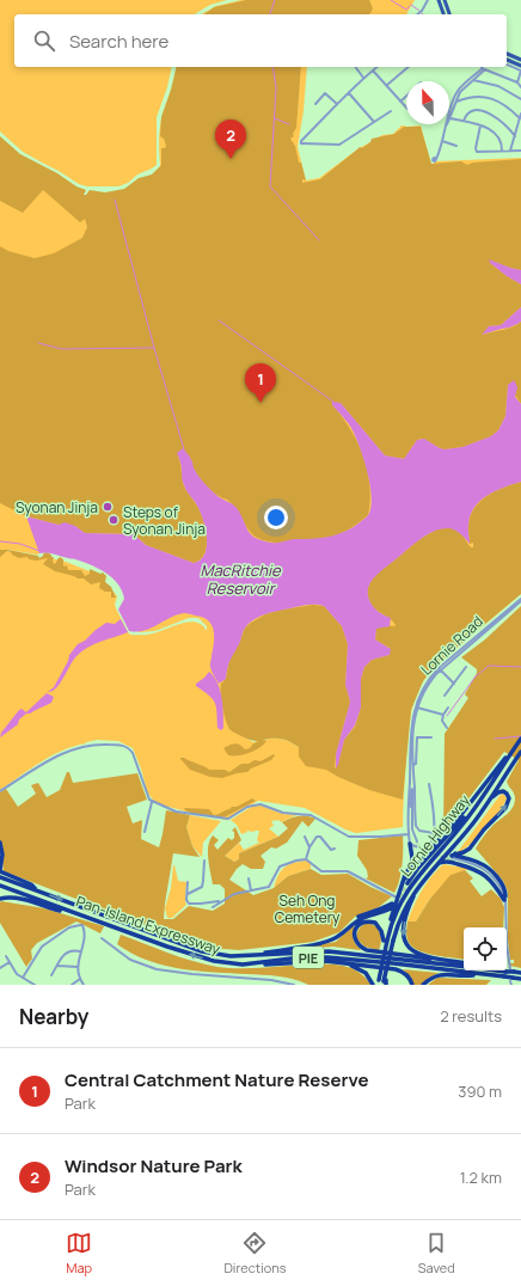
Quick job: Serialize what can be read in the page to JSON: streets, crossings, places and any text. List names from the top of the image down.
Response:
{
  "streets": {
    "highway": ["Lornie Highway", "Pan-Island Expressway", "PIE"],
    "street": ["Lornie Road"]
  },
  "water": ["MacRitchie Reservoir"],
  "parks": ["Seh Ong Cemetery"],
  "places": ["Syonan Jinja", "Steps of Syonan Jinja"],
  "north": "top",
  "page": {
    "search": "Search here",
    "pins": ["2", "1"],
    "heading": ["Nearby", "2 results"],
    "list": [
      {
        "mark": "1",
        "name": "Central Catchment Nature Reserve",
        "note": "Park",
        "value": "390 m"
      },
      {
        "mark": "2",
        "name": "Windsor Nature Park",
        "note": "Park",
        "value": "1.2 km"
      }
    ],
    "nav": ["Map", "Directions", "Saved"]
  }
}
